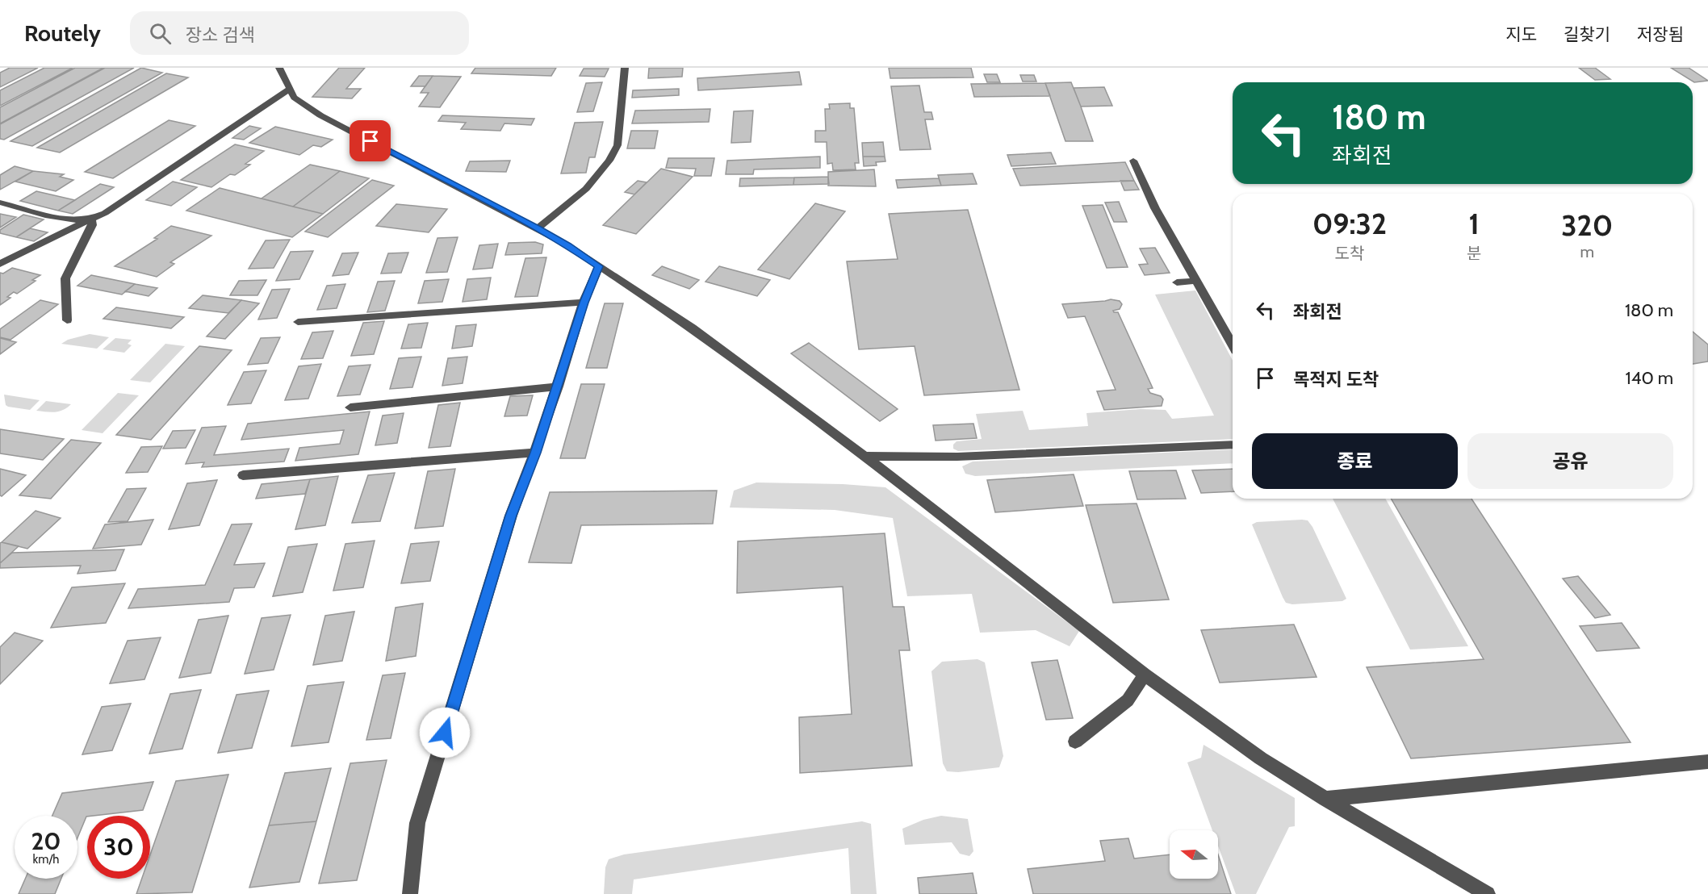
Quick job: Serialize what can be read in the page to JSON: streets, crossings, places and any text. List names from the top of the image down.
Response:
{
  "north": "left",
  "page": {
    "header": "Routely",
    "search": "장소 검색",
    "nav": ["지도", "길찾기", "저장됨"],
    "turn": ["180 m", "좌회전"],
    "eta": [
      "09:32",
      "도착",
      "1",
      "분",
      "320",
      "m"
    ],
    "list": [
      {
        "name": "좌회전",
        "value": "180 m"
      },
      {
        "name": "목적지 도착",
        "value": "140 m"
      }
    ],
    "buttons": ["종료", "공유"],
    "speed": "20 km/h",
    "limit": "30"
  }
}
